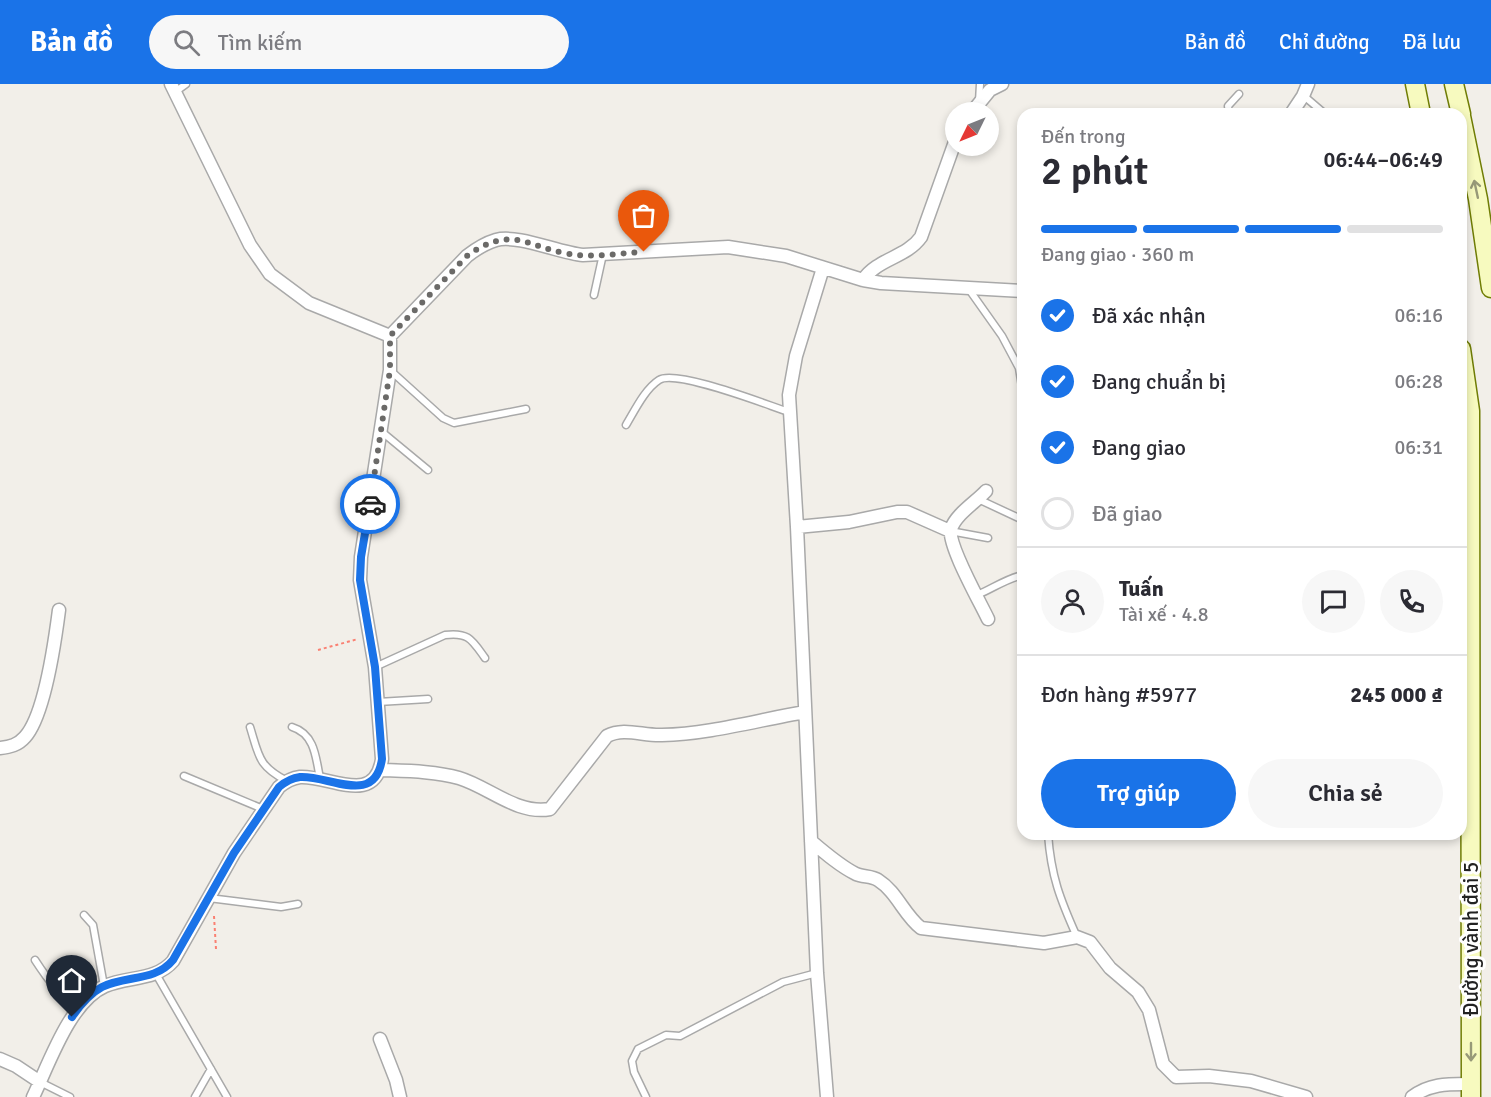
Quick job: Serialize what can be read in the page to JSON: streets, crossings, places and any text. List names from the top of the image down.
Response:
{
  "streets": {
    "main road": ["Đường vành đai 5"]
  },
  "one_way": ["Đường vành đai 5"],
  "north": "bottom left",
  "page": {
    "header": "Bản đồ",
    "search": "Tìm kiếm",
    "nav": ["Bản đồ", "Chỉ đường", "Đã lưu"],
    "heading": ["2 phút", "Đến trong", "06:44–06:49"],
    "panel": [
      "Tuấn",
      "Tài xế · 4.8",
      "Đơn hàng #5977",
      "245 000 ₫"
    ],
    "bar": "Đang giao · 360 m",
    "list": [
      ["Đã xác nhận", "06:16"],
      ["Đang chuẩn bị", "06:28"],
      ["Đang giao", "06:31"],
      "Đã giao"
    ],
    "buttons": ["Trợ giúp", "Chia sẻ"]
  }
}
